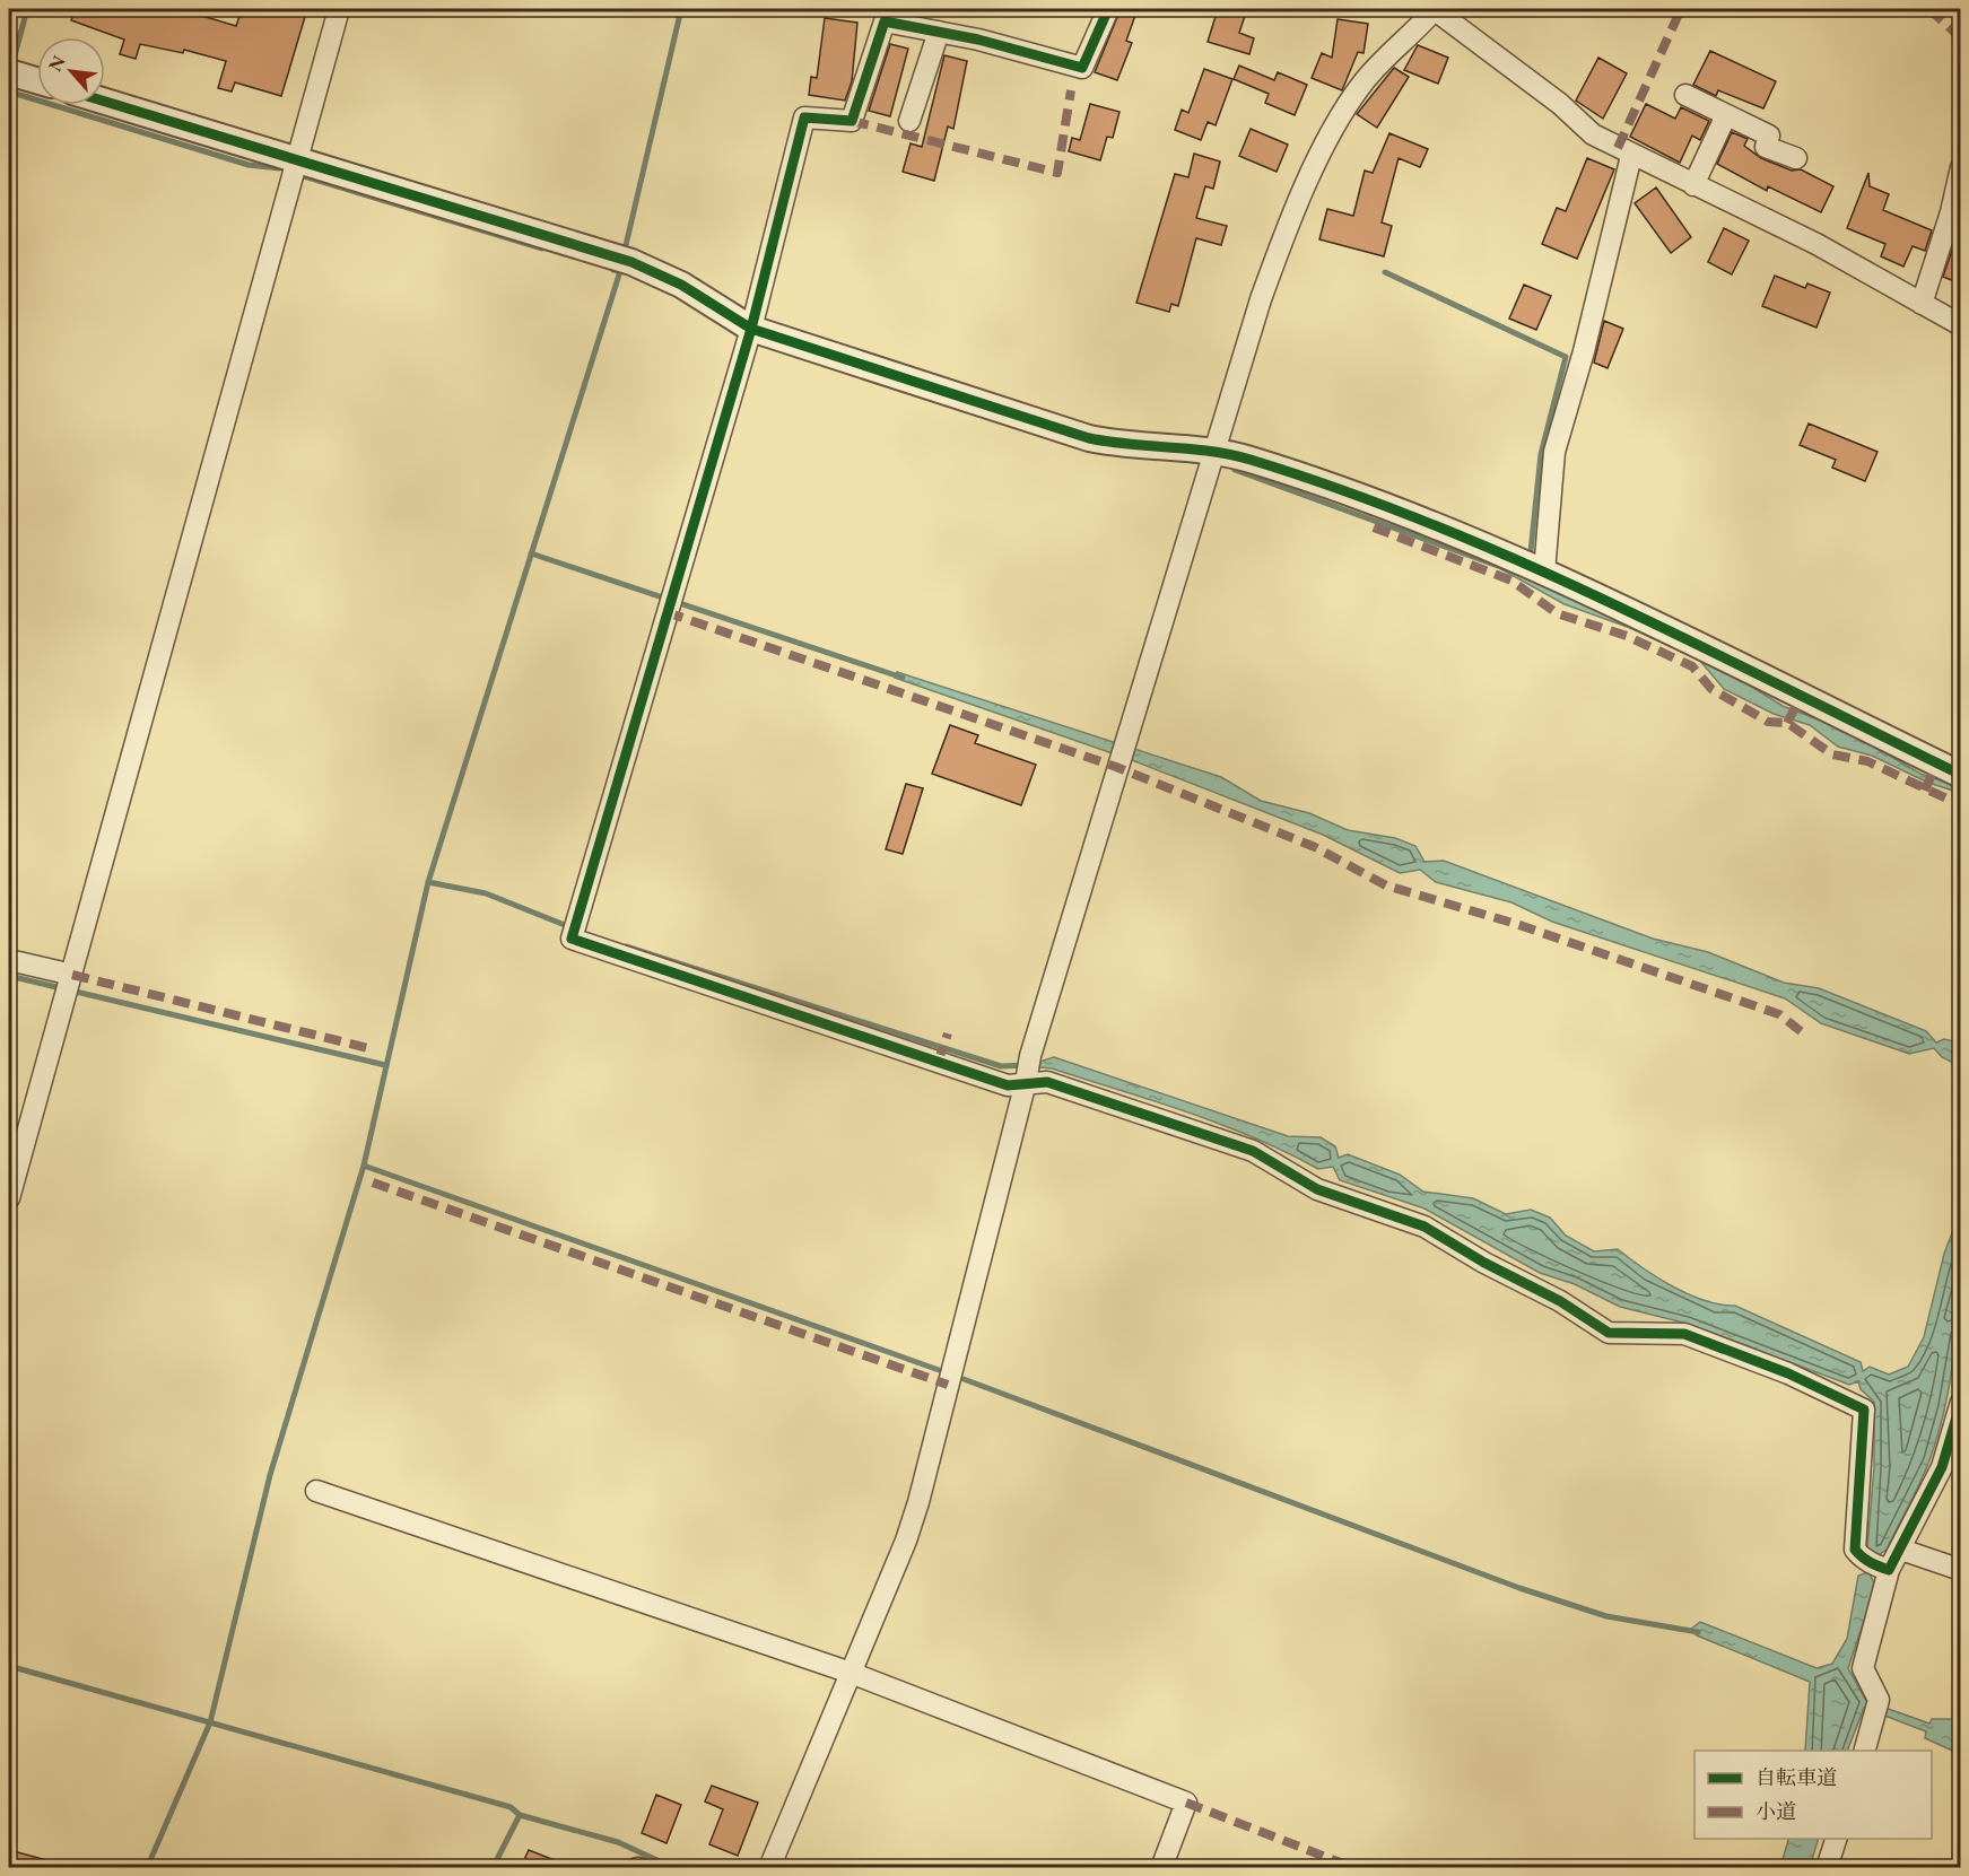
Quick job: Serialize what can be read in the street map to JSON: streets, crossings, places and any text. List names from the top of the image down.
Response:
{
  "legend": ["自転車道", "小道"],
  "north": "top left"
}
